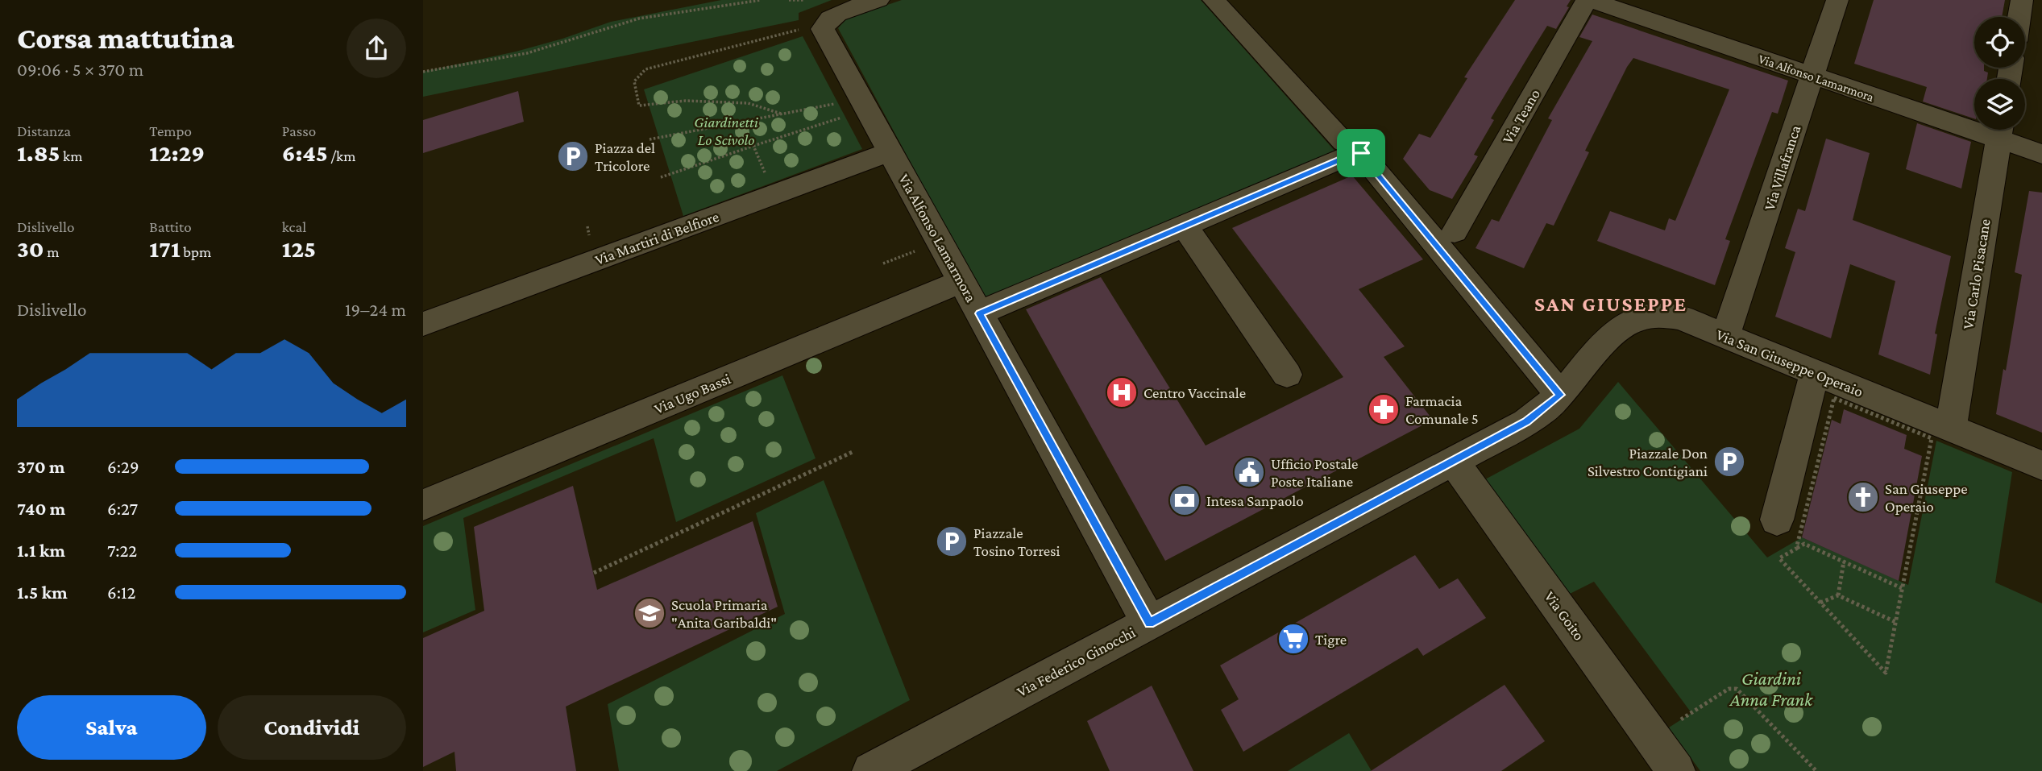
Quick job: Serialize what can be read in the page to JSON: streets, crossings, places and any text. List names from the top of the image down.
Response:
{
  "streets": {
    "street": [
      "Via Alfonso Lamarmora",
      "Via Teano",
      "Via Villafranca",
      "Via Martiri di Belfiore",
      "Via Carlo Pisacane",
      "Via San Giuseppe Operaio",
      "Via Ugo Bassi",
      "Via Goito",
      "Via Federico Ginocchi"
    ]
  },
  "crossings": [
    ["Via Alfonso Lamarmora", "Via Teano"],
    ["Via Alfonso Lamarmora", "Via Villafranca"],
    ["Via Alfonso Lamarmora", "Via Martiri di Belfiore"],
    ["Via Alfonso Lamarmora", "Via Carlo Pisacane"],
    ["Via Alfonso Lamarmora", "Via Ugo Bassi"],
    ["Via Alfonso Lamarmora", "Via Federico Ginocchi"],
    ["Via Villafranca", "Via San Giuseppe Operaio"],
    ["Via Carlo Pisacane", "Via San Giuseppe Operaio"],
    ["Via San Giuseppe Operaio", "Via Federico Ginocchi"],
    ["Via Goito", "Via Federico Ginocchi"]
  ],
  "districts": ["SAN GIUSEPPE"],
  "parks": ["Giardinetti Lo Scivolo", "Giardini Anna Frank"],
  "places": {
    "parking": ["Piazza del Tricolore", "Piazzale Don Silvestro Contigiani", "Piazzale Tosino Torresi"],
    "hospital": ["Centro Vaccinale"],
    "pharmacy": ["Farmacia Comunale 5"],
    "public building": ["Ufficio Postale Poste Italiane"],
    "church": ["San Giuseppe Operaio"],
    "bank": ["Intesa Sanpaolo"],
    "school or university": ["Scuola Primaria \"Anita Garibaldi\""],
    "supermarket": ["Tigre"]
  },
  "page": {
    "heading": ["Corsa mattutina", "09:06 · 5 × 370 m"],
    "stats": [
      ["Distanza", "1.85 km"],
      ["Tempo", "12:29"],
      ["Passo", "6:45 /km"],
      ["Dislivello", "30 m"],
      ["Battito", "171 bpm"],
      ["kcal", "125"]
    ],
    "chart": ["Dislivello", "19–24 m"],
    "list": [
      {
        "name": "370 m",
        "note": "6:29"
      },
      {
        "name": "740 m",
        "note": "6:27"
      },
      {
        "name": "1.1 km",
        "note": "7:22"
      },
      {
        "name": "1.5 km",
        "note": "6:12"
      }
    ],
    "buttons": ["Salva", "Condividi"]
  }
}
